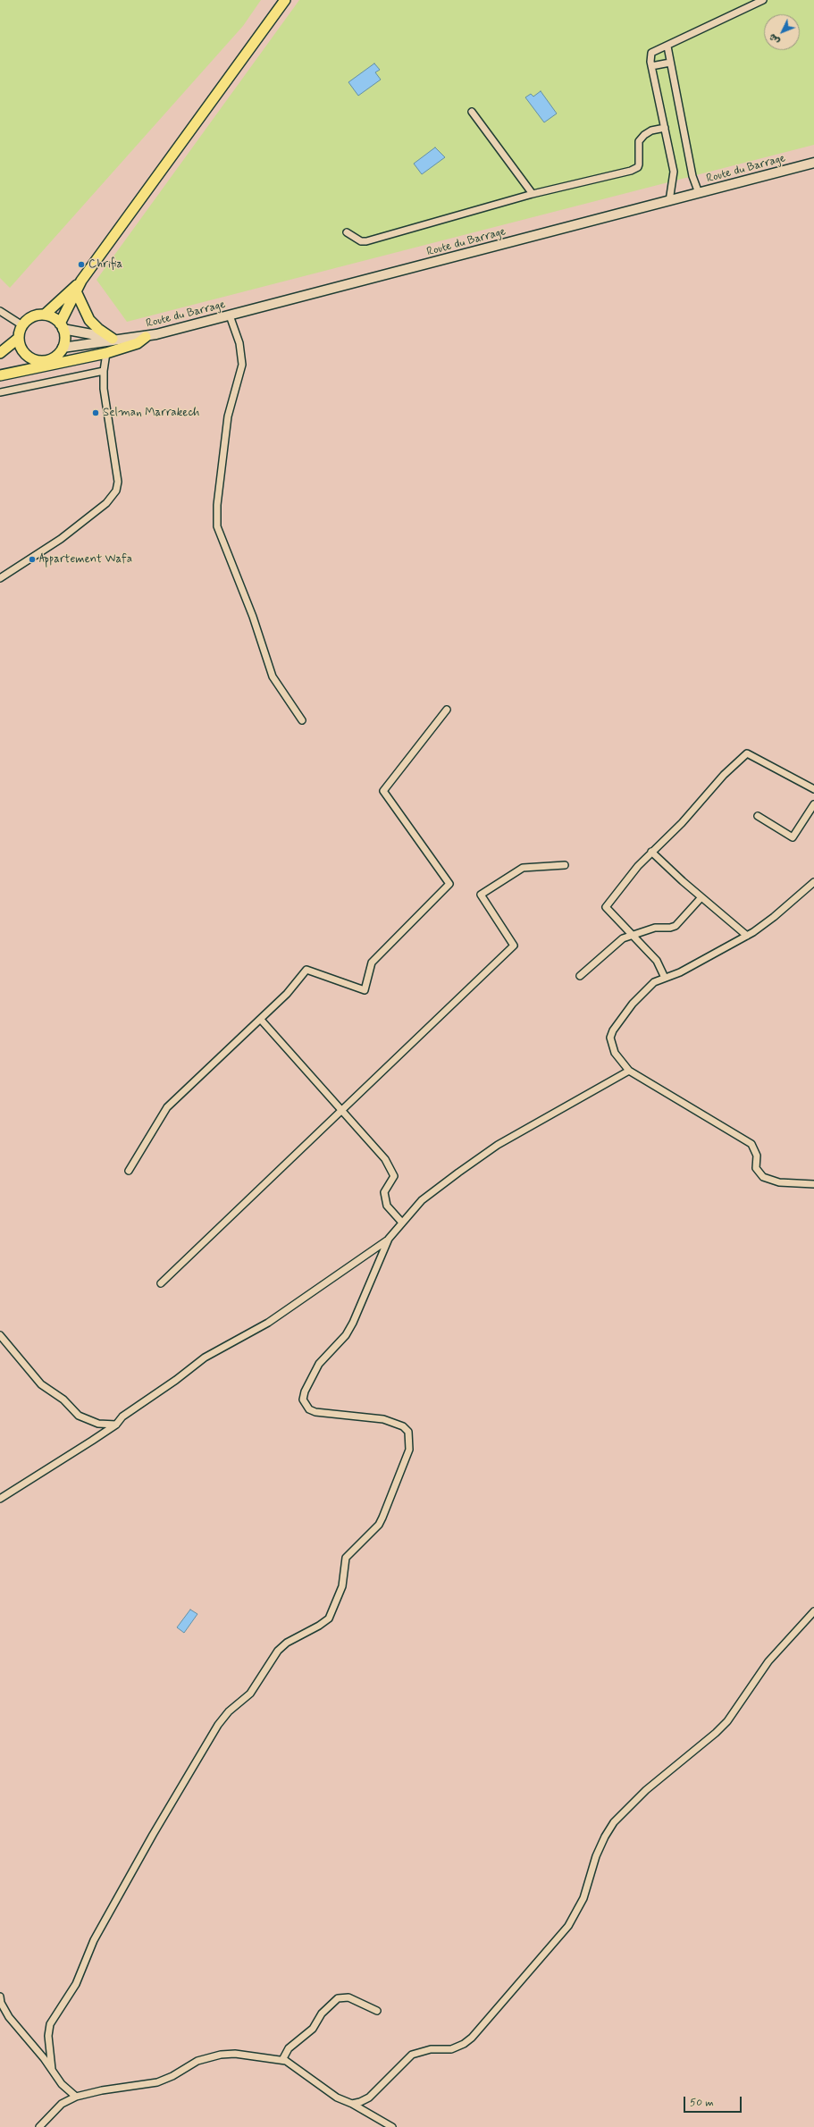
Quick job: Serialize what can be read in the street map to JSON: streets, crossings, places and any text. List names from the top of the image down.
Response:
{
  "streets": {
    "main road": ["Route du Barrage"]
  },
  "places": ["Chrifia", "Selman Marrakech", "Appartement Wafa"],
  "scale_bar": "50 m",
  "north": "bottom left"
}
